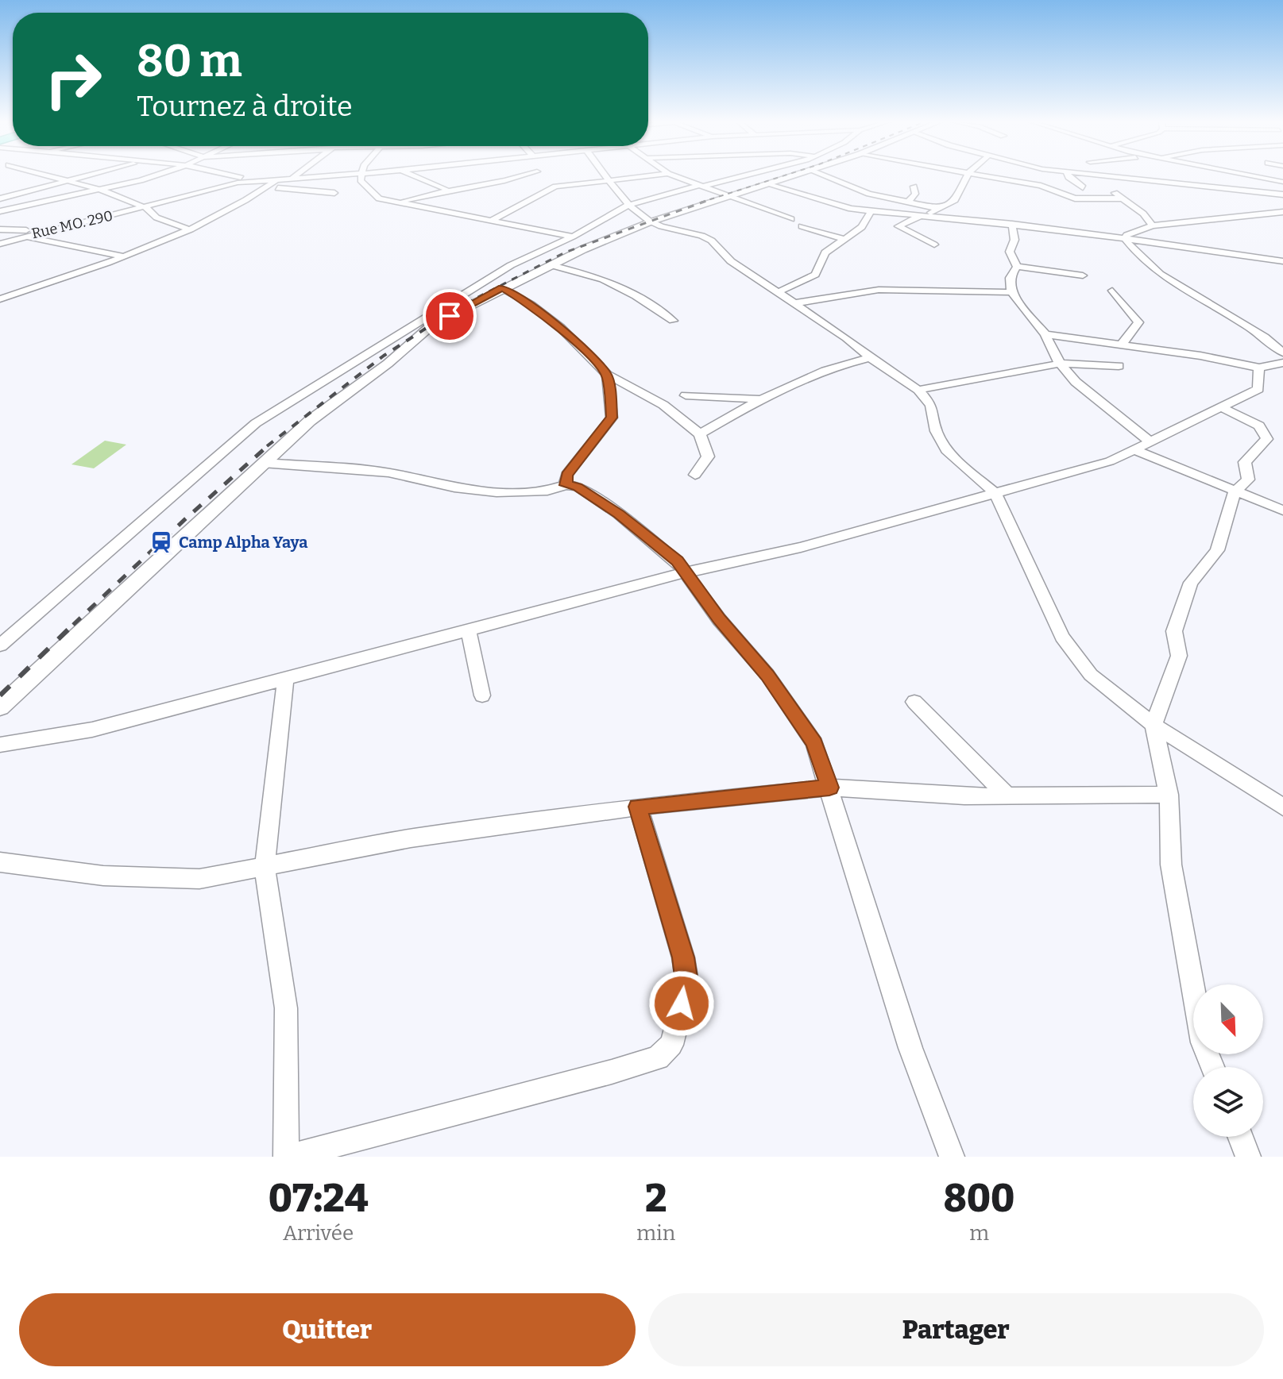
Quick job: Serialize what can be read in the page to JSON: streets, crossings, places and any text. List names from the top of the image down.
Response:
{
  "streets": {
    "street": ["Rue MO. 290"]
  },
  "places": {
    "station": ["Camp Alpha Yaya"]
  },
  "north": "bottom right",
  "page": {
    "turn": ["80 m", "Tournez à droite"],
    "eta": [
      "07:24",
      "Arrivée",
      "2",
      "min",
      "800",
      "m"
    ],
    "buttons": ["Quitter", "Partager"]
  }
}
